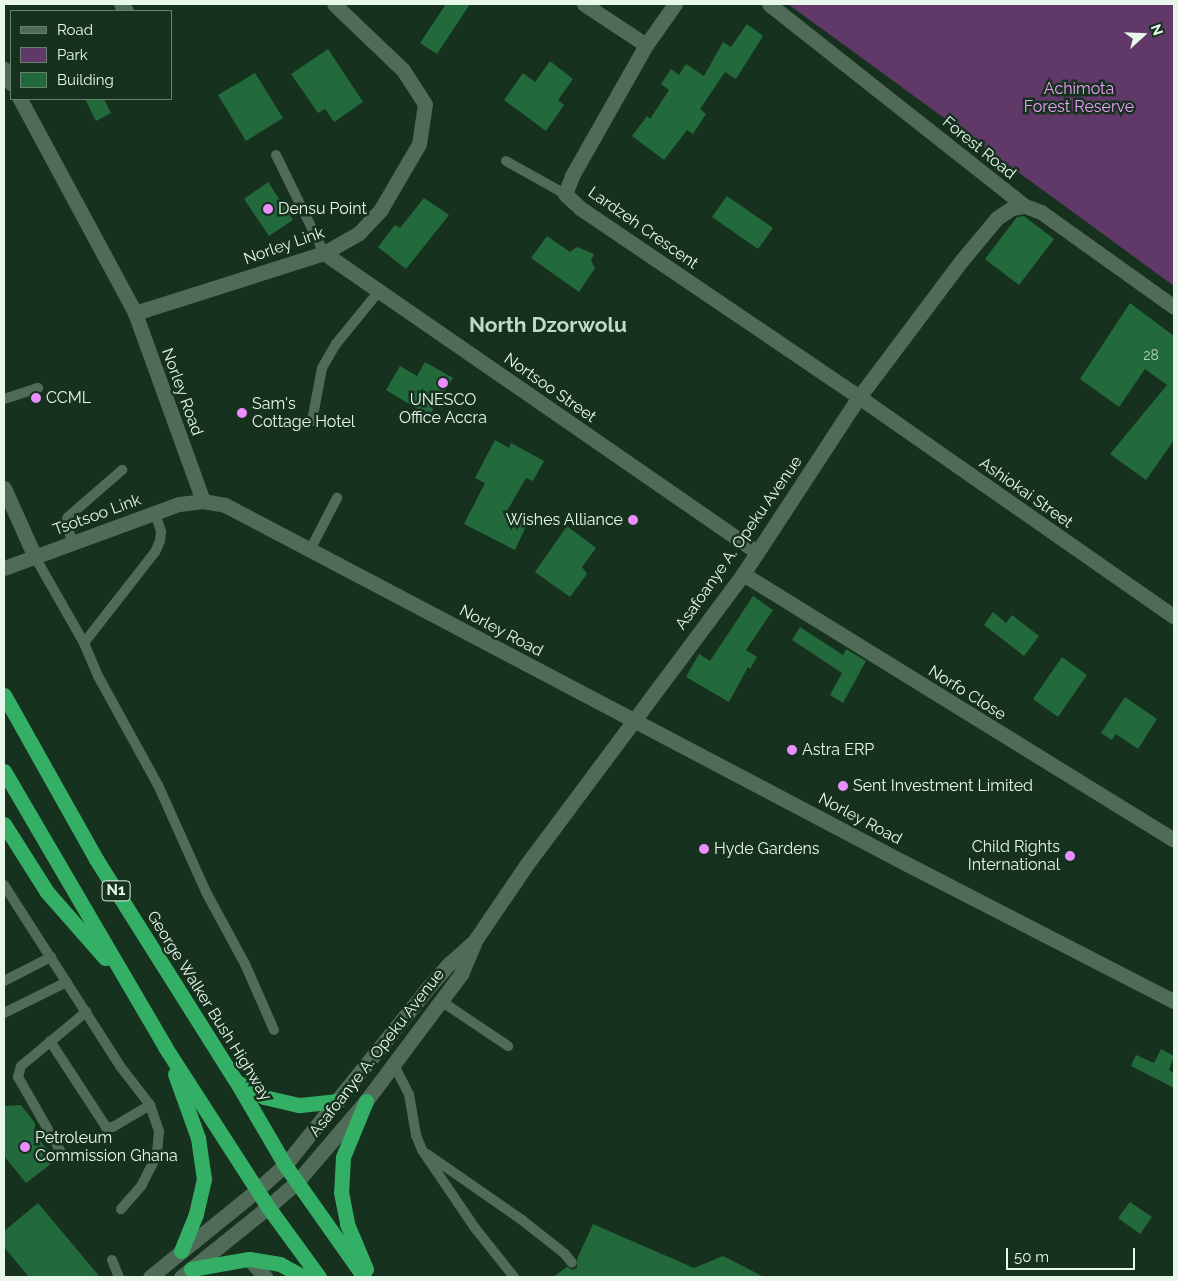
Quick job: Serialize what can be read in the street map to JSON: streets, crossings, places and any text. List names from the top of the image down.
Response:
{
  "streets": {
    "highway": ["N1", "George Walker Bush Highway"],
    "street": [
      "Forest Road",
      "Lardzeh Crescent",
      "Norley Link",
      "Nortsoo Street",
      "Norley Road",
      "Ashiokai Street",
      "Tsotsoo Link",
      "Asafoanye A. Opeku Avenue",
      "Norfo Close"
    ]
  },
  "crossings": [
    ["Forest Road", "Asafoanye A. Opeku Avenue"],
    ["Lardzeh Crescent", "Ashiokai Street"],
    ["Lardzeh Crescent", "Asafoanye A. Opeku Avenue"],
    ["Norley Link", "Nortsoo Street"],
    ["Norley Link", "Norley Road"],
    ["Nortsoo Street", "Asafoanye A. Opeku Avenue"],
    ["Norley Road", "Tsotsoo Link"],
    ["Norley Road", "Asafoanye A. Opeku Avenue"],
    ["Ashiokai Street", "Asafoanye A. Opeku Avenue"],
    ["Asafoanye A. Opeku Avenue", "Norfo Close"],
    ["Asafoanye A. Opeku Avenue", "N1"],
    ["Asafoanye A. Opeku Avenue", "George Walker Bush Highway"]
  ],
  "districts": ["North Dzorwolu"],
  "parks": ["Achimota Forest Reserve"],
  "places": [
    "Densu Point",
    "UNESCO Office Accra",
    "CCML",
    "Sam's Cottage Hotel",
    "Wishes Alliance",
    "Astra ERP",
    "Sent Investment Limited",
    "Hyde Gardens",
    "Child Rights International",
    "Petroleum Commission Ghana"
  ],
  "house_numbers": ["28"],
  "legend": ["Road", "Park", "Building"],
  "scale_bar": "50 m",
  "north": "right"
}
